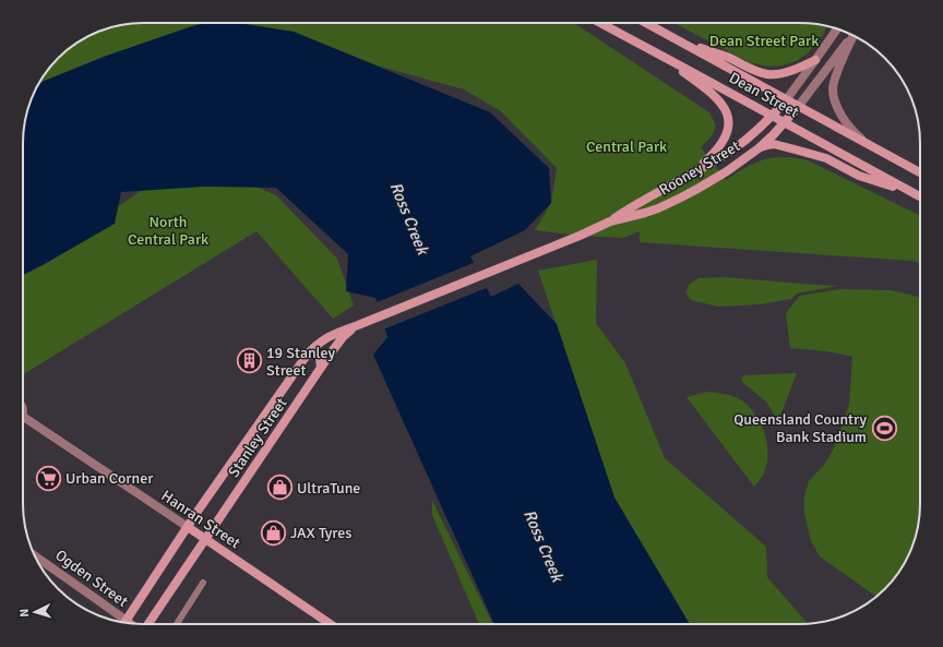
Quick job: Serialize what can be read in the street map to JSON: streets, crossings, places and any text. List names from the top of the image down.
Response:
{
  "streets": {
    "main road": [
      "Dean Street",
      "Rooney Street",
      "Stanley Street",
      "Hanran Street"
    ],
    "street": ["Ogden Street"]
  },
  "crossings": [
    ["Dean Street", "Rooney Street"],
    ["Rooney Street", "Stanley Street"],
    ["Stanley Street", "Hanran Street"]
  ],
  "water": ["Ross Creek"],
  "parks": ["Dean Street Park", "Central Park", "North Central Park"],
  "places": {
    "building": ["19 Stanley Street"],
    "sports": ["Queensland Country Bank Stadium"],
    "supermarket": ["Urban Corner"],
    "shop": ["UltraTune", "JAX Tyres"]
  },
  "north": "left"
}
